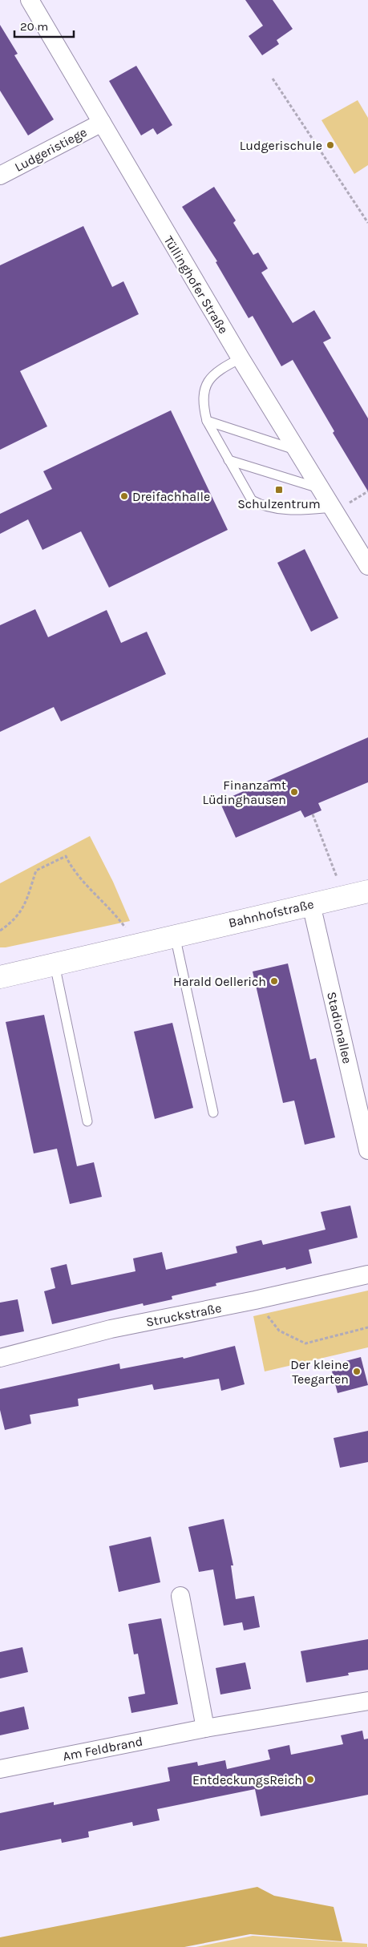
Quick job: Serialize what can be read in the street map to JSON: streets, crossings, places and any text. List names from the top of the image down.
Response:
{
  "streets": {
    "main road": ["Bahnhofstraße"],
    "street": [
      "Ludgeristiege",
      "Tüllinghofer Straße",
      "Stadionallee",
      "Struckstraße",
      "Am Feldbrand"
    ]
  },
  "crossings": [
    ["Ludgeristiege", "Tüllinghofer Straße"],
    ["Bahnhofstraße", "Stadionallee"]
  ],
  "places": {
    "other": [
      "Ludgerischule",
      "Dreifachhalle",
      "Finanzamt Lüdinghausen",
      "Harald Oellerich",
      "Der kleine Teegarten",
      "EntdeckungsReich"
    ],
    "transit": ["Schulzentrum"]
  },
  "scale_bar": "20 m"
}
